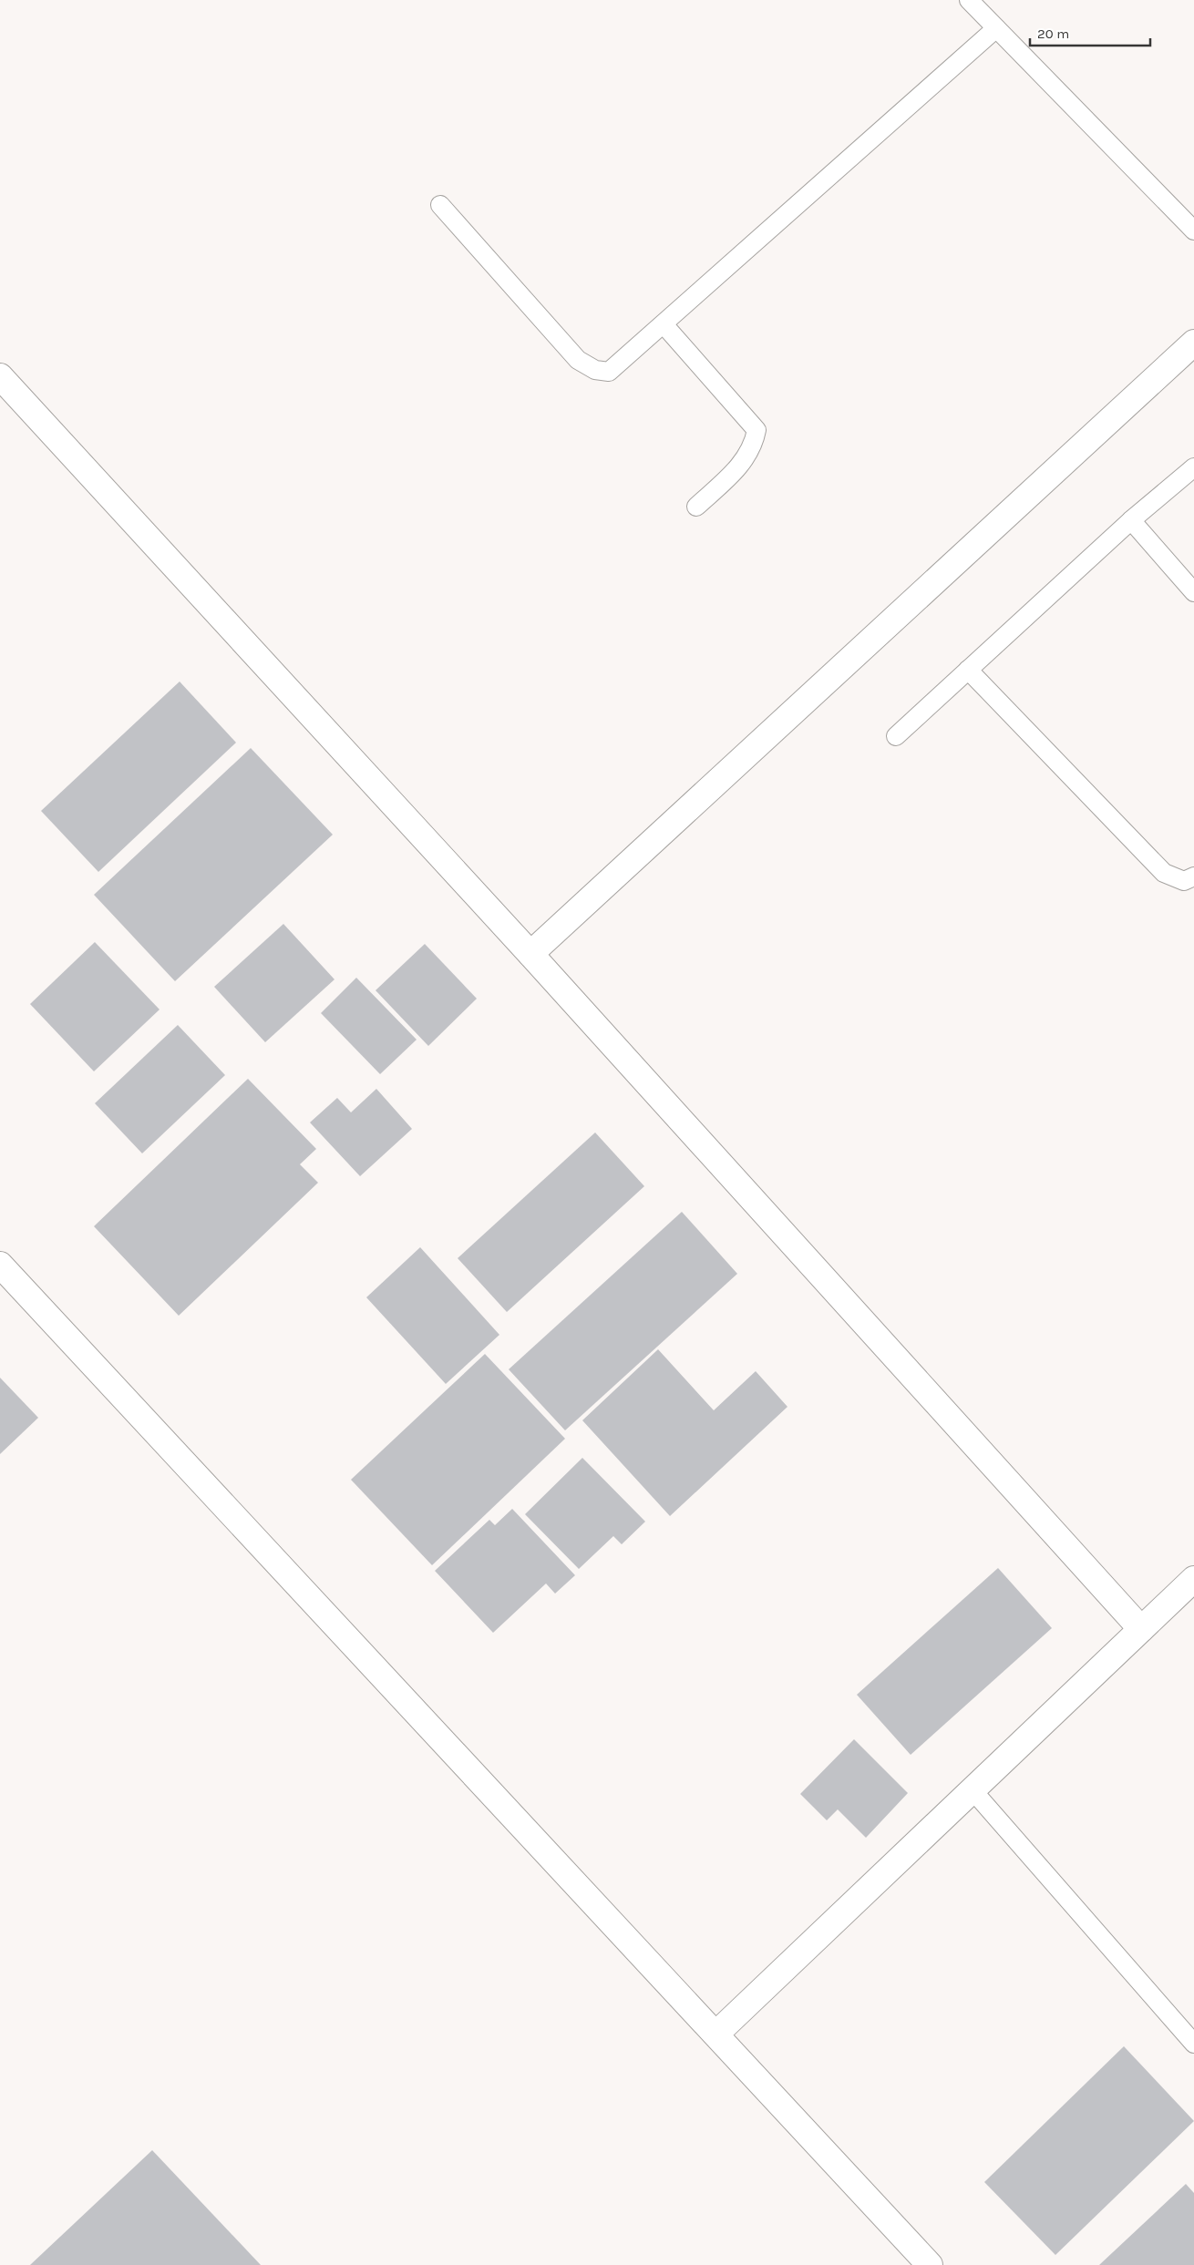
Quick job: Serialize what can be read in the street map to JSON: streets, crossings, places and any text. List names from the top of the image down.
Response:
{
  "scale_bar": "20 m"
}
